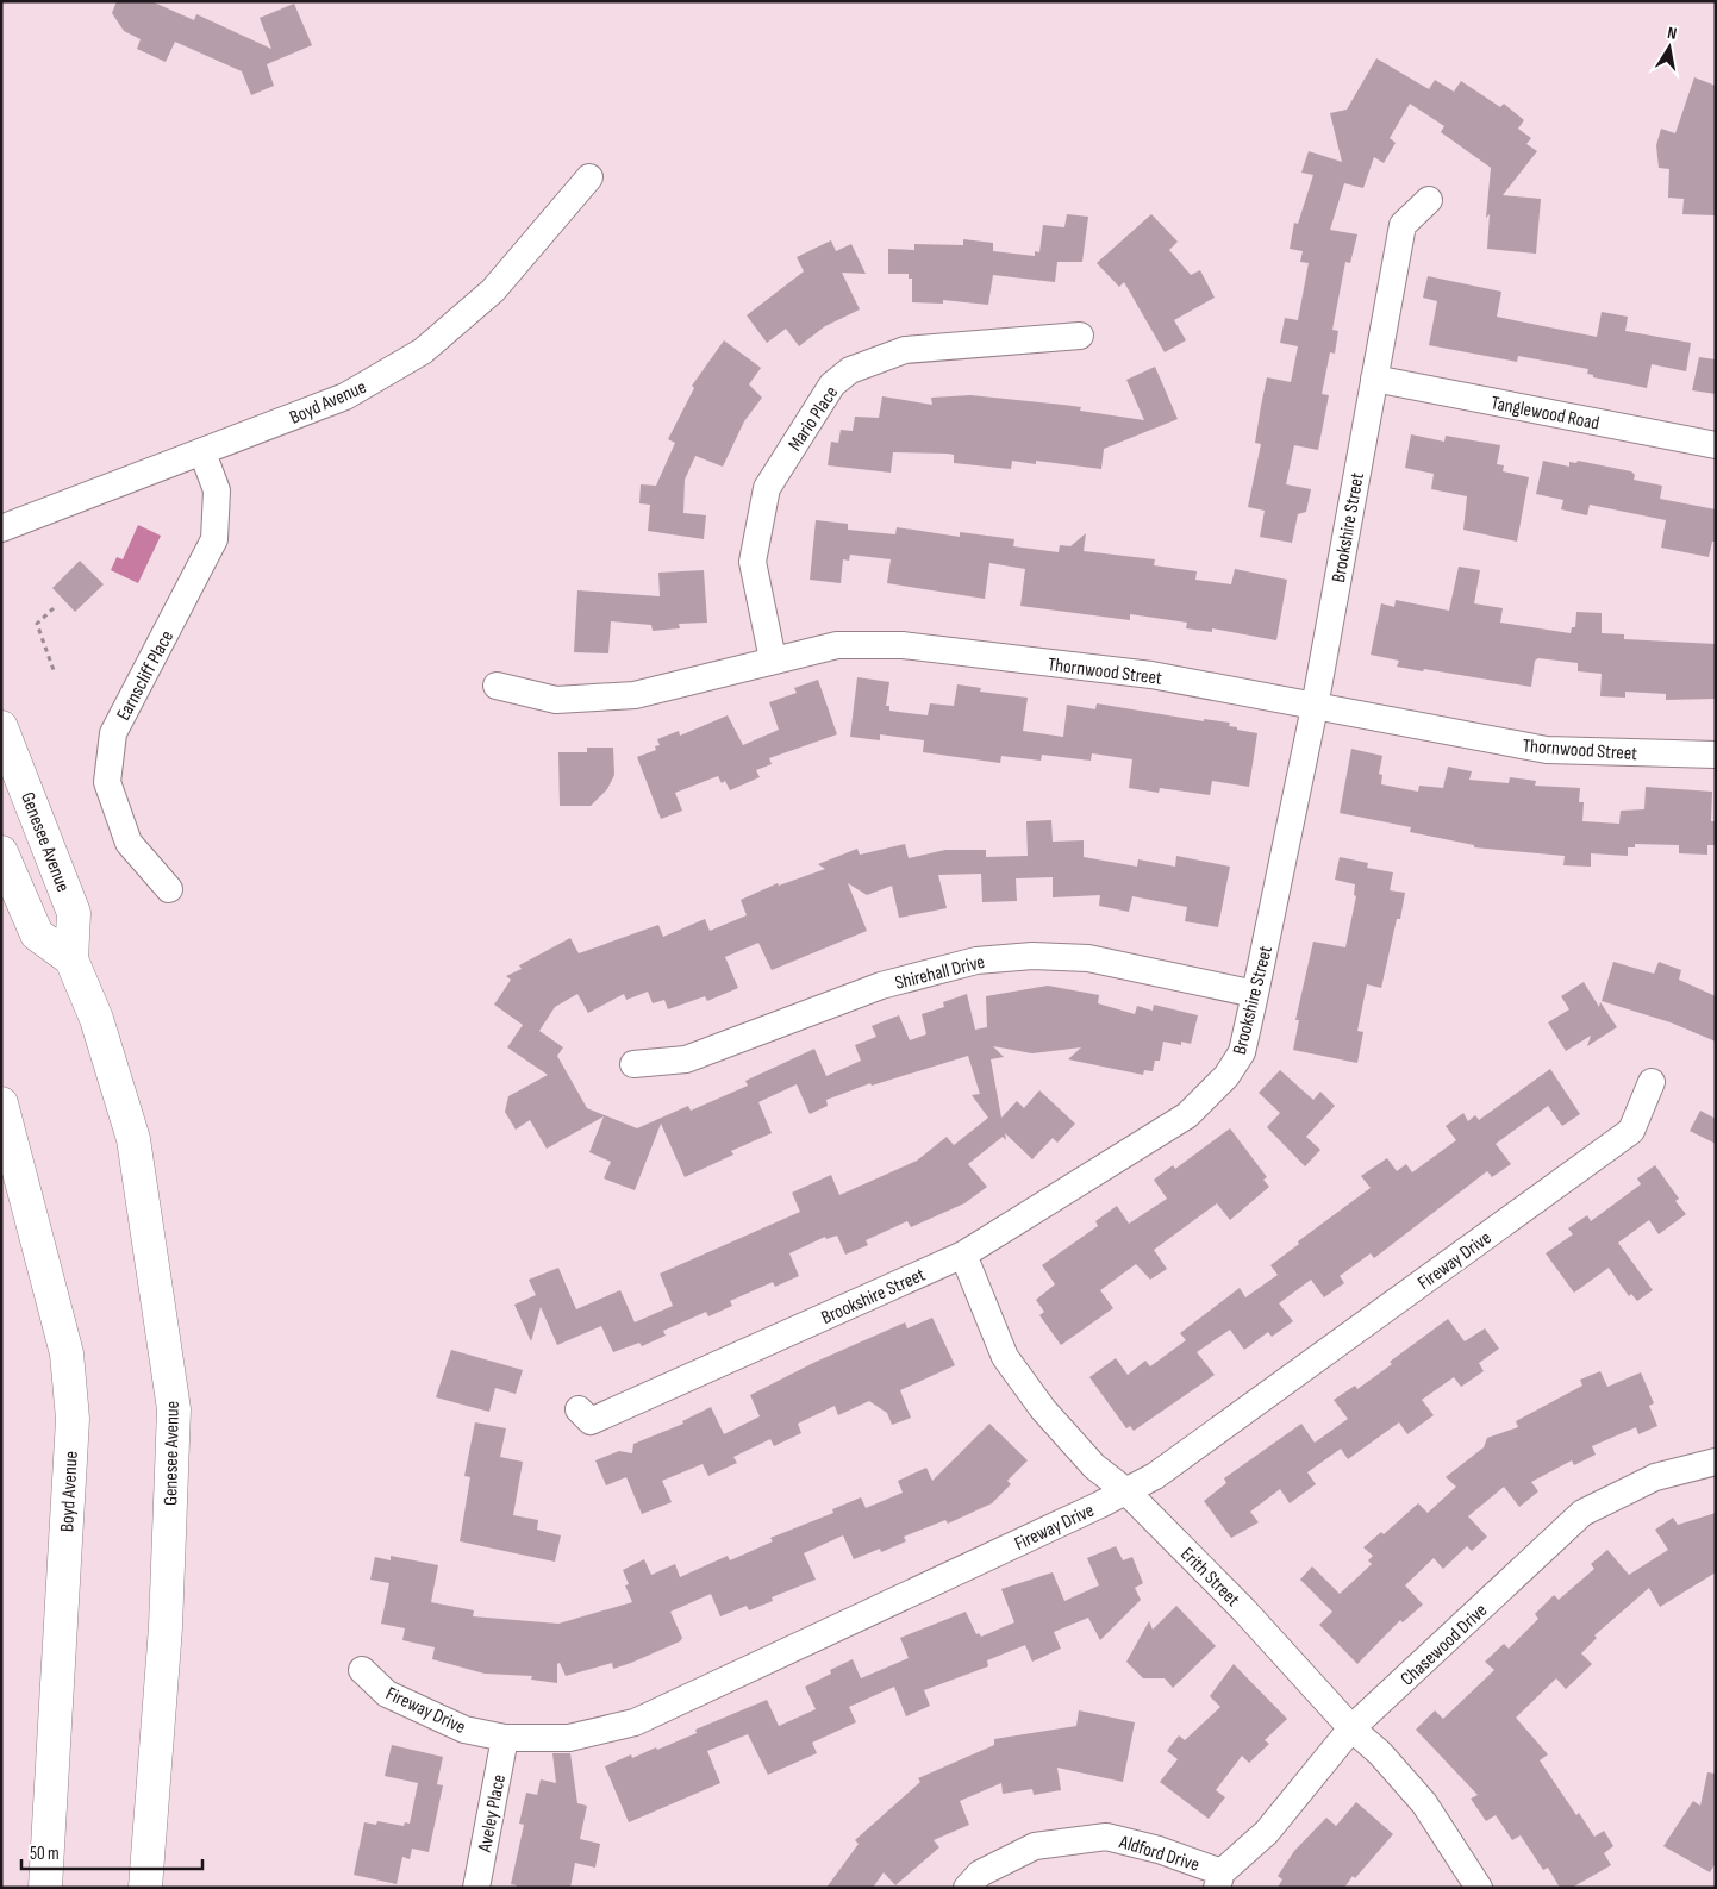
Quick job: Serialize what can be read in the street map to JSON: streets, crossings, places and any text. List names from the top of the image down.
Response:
{
  "streets": {
    "main road": ["Boyd Avenue", "Genesee Avenue"],
    "street": [
      "Tanglewood Road",
      "Mario Place",
      "Brookshire Street",
      "Thornwood Street",
      "Earnscliff Place",
      "Shirehall Drive",
      "Fireway Drive",
      "Erith Street",
      "Chasewood Drive",
      "Aveley Place",
      "Aldford Drive"
    ]
  },
  "crossings": [
    ["Boyd Avenue", "Earnscliff Place"],
    ["Tanglewood Road", "Brookshire Street"],
    ["Mario Place", "Thornwood Street"],
    ["Brookshire Street", "Thornwood Street"],
    ["Brookshire Street", "Shirehall Drive"],
    ["Brookshire Street", "Erith Street"],
    ["Fireway Drive", "Erith Street"],
    ["Fireway Drive", "Aveley Place"],
    ["Erith Street", "Chasewood Drive"],
    ["Chasewood Drive", "Aldford Drive"]
  ],
  "scale_bar": "50 m",
  "north": "top"
}
